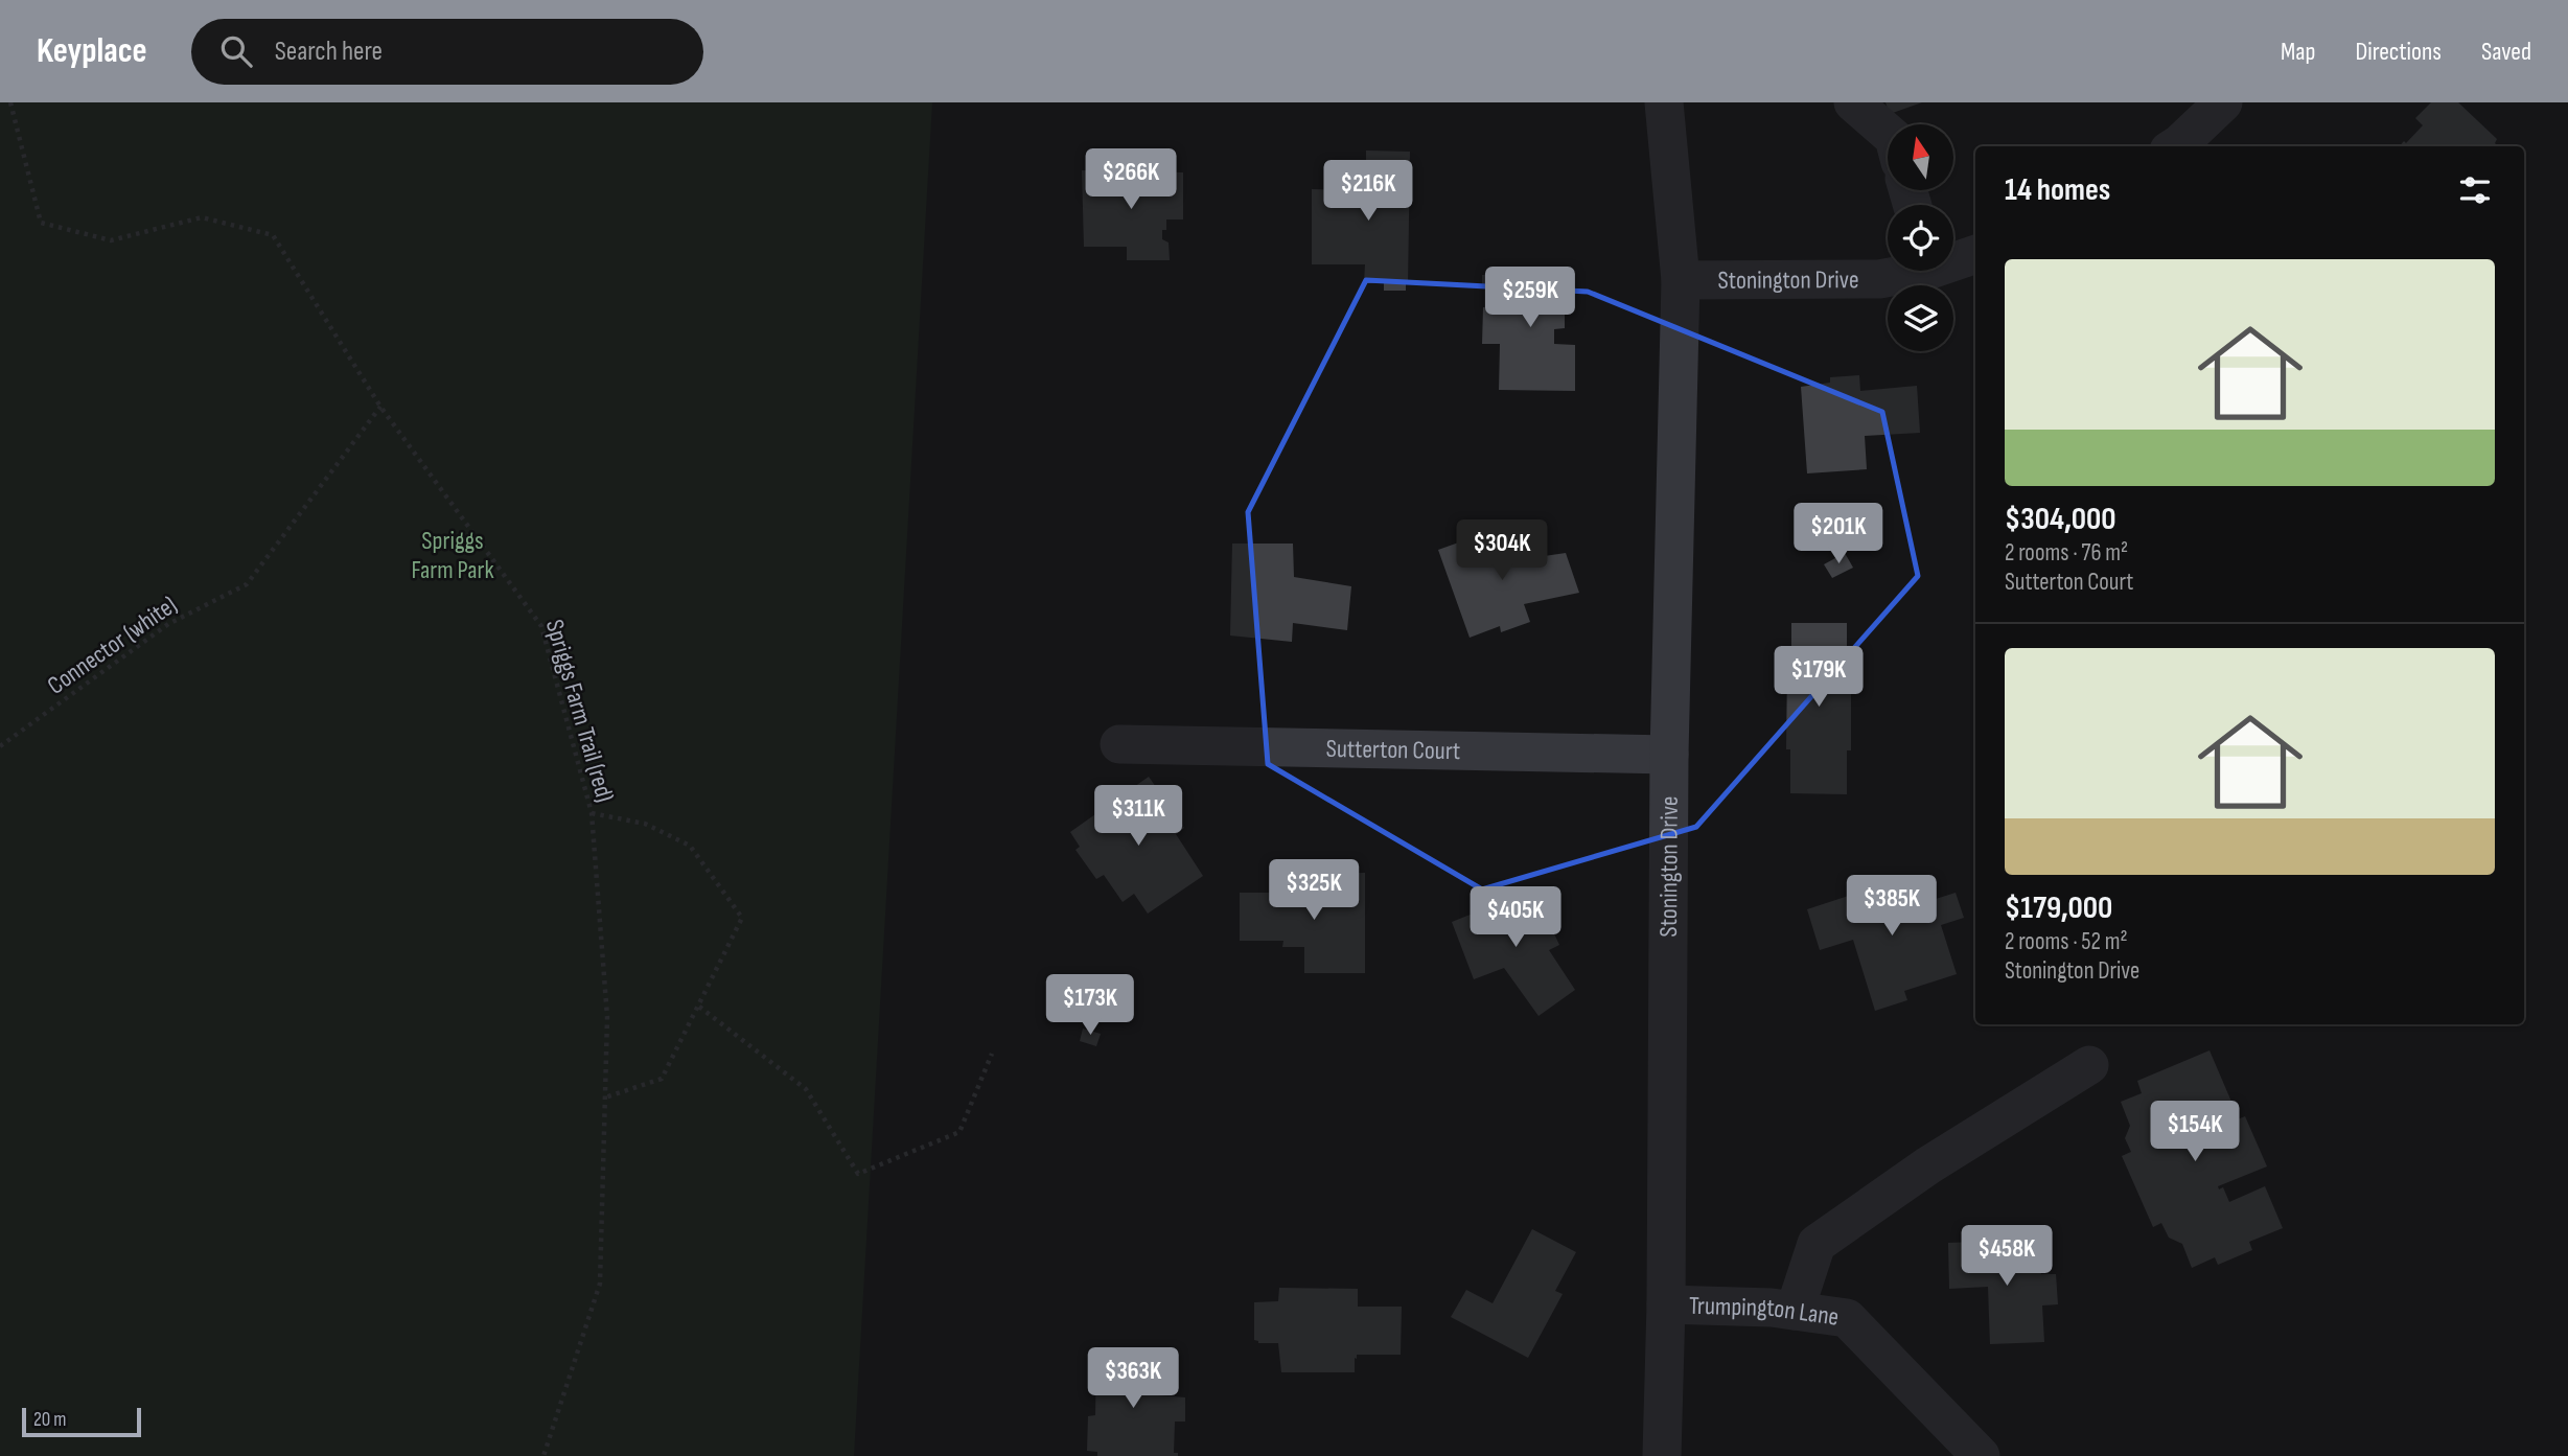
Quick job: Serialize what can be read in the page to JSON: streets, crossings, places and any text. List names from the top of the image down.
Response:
{
  "streets": {
    "street": ["Stonington Drive", "Sutterton Court", "Trumpington Lane"],
    "path": ["Connector (white)", "Spriggs Farm Trail (red)"]
  },
  "crossings": [
    ["Stonington Drive", "Sutterton Court"],
    ["Stonington Drive", "Trumpington Lane"],
    ["Connector (white)", "Spriggs Farm Trail (red)"]
  ],
  "parks": ["Spriggs Farm Park"],
  "scale_bar": "20 m",
  "north": "top",
  "page": {
    "header": "Keyplace",
    "search": "Search here",
    "nav": ["Map", "Directions", "Saved"],
    "heading": "14 homes",
    "price": [
      "$266K",
      "$216K",
      "$259K",
      "$201K",
      "$304K",
      "$179K",
      "$311K",
      "$325K",
      "$385K",
      "$405K",
      "$173K",
      "$154K",
      "$458K",
      "$363K"
    ],
    "list": [
      {
        "name": "$304,000",
        "note": "2 rooms · 76 m² · Sutterton Court"
      },
      {
        "name": "$179,000",
        "note": "2 rooms · 52 m² · Stonington Drive"
      }
    ],
    "scale": "20 m"
  }
}
